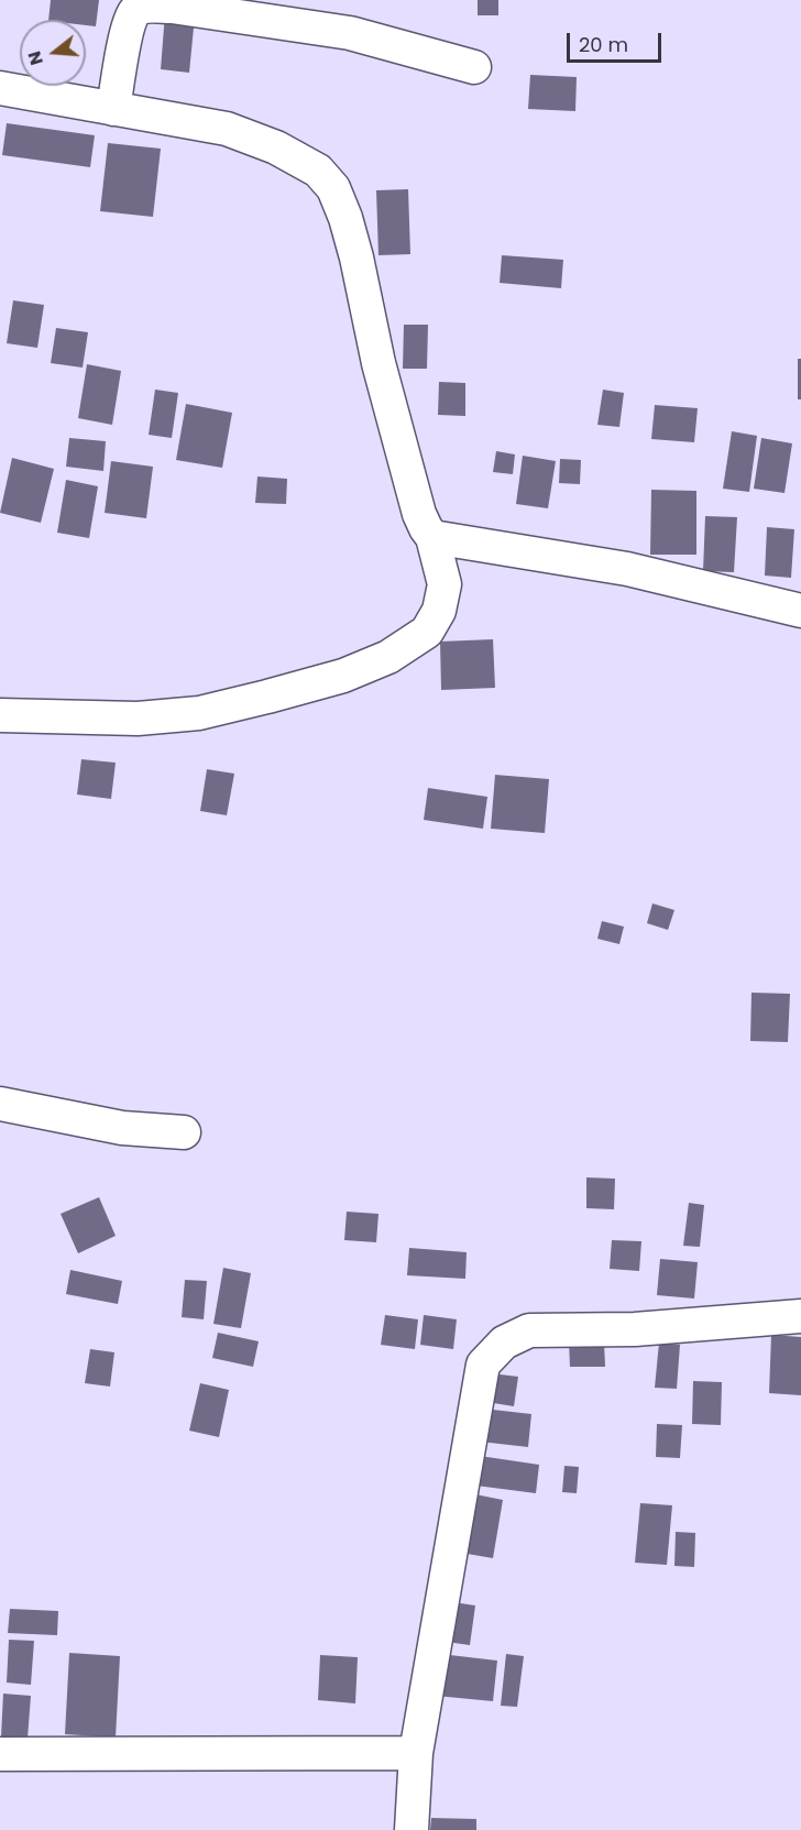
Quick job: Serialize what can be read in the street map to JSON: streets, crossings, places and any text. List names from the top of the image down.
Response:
{
  "scale_bar": "20 m",
  "north": "left"
}
